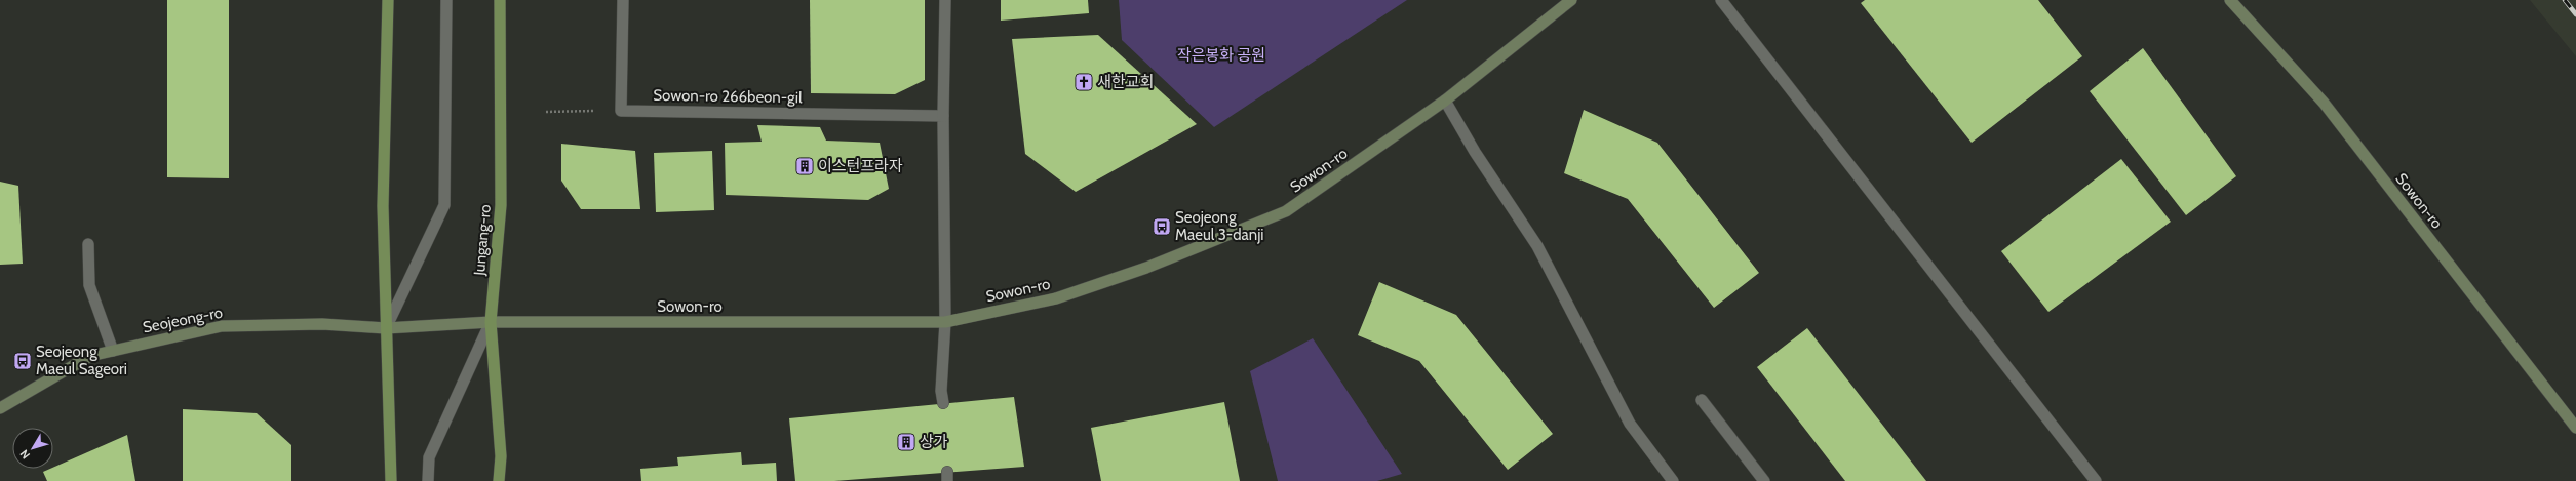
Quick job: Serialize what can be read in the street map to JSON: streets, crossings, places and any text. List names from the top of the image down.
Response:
{
  "streets": {
    "main road": ["Sowon-ro", "Jungang-ro", "Seojeong-ro"],
    "street": ["Sowon-ro 266beon-gil"]
  },
  "crossings": [
    ["Sowon-ro", "Jungang-ro"],
    ["Sowon-ro", "Seojeong-ro"]
  ],
  "parks": ["작은봉화 공원"],
  "places": {
    "church": ["새한교회"],
    "building": ["이스턴프라자", "상가"],
    "bus stop": ["Seojeong Maeul 3-danji", "Seojeong Maeul Sageori"]
  },
  "north": "bottom left"
}
